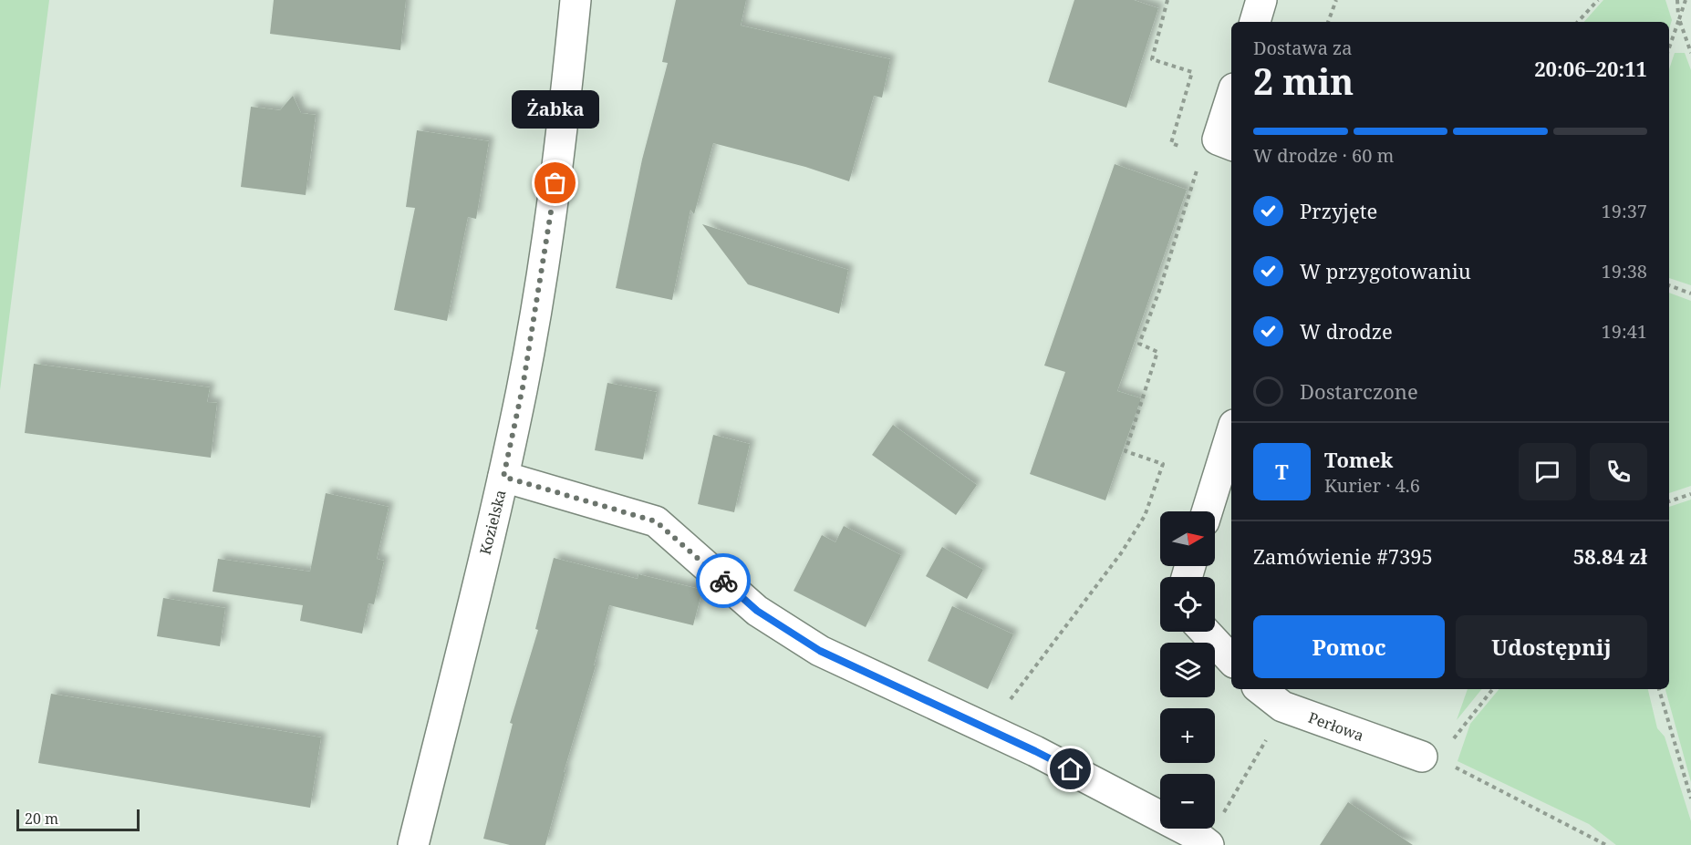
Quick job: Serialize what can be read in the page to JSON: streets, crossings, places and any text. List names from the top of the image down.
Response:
{
  "streets": {
    "street": ["Kozielska", "Perłowa"]
  },
  "places": ["Żabka"],
  "scale_bar": "20 m",
  "north": "right",
  "page": {
    "heading": ["2 min", "Dostawa za", "20:06–20:11"],
    "panel": [
      "Tomek",
      "Kurier · 4.6",
      "Zamówienie #7395",
      "58.84 zł"
    ],
    "bubble": "Żabka",
    "bar": "W drodze · 60 m",
    "list": [
      ["Przyjęte", "19:37"],
      ["W przygotowaniu", "19:38"],
      ["W drodze", "19:41"],
      "Dostarczone"
    ],
    "round": "T",
    "map_buttons": ["+", "−"],
    "buttons": ["Pomoc", "Udostępnij"],
    "scale": "20 m"
  }
}
